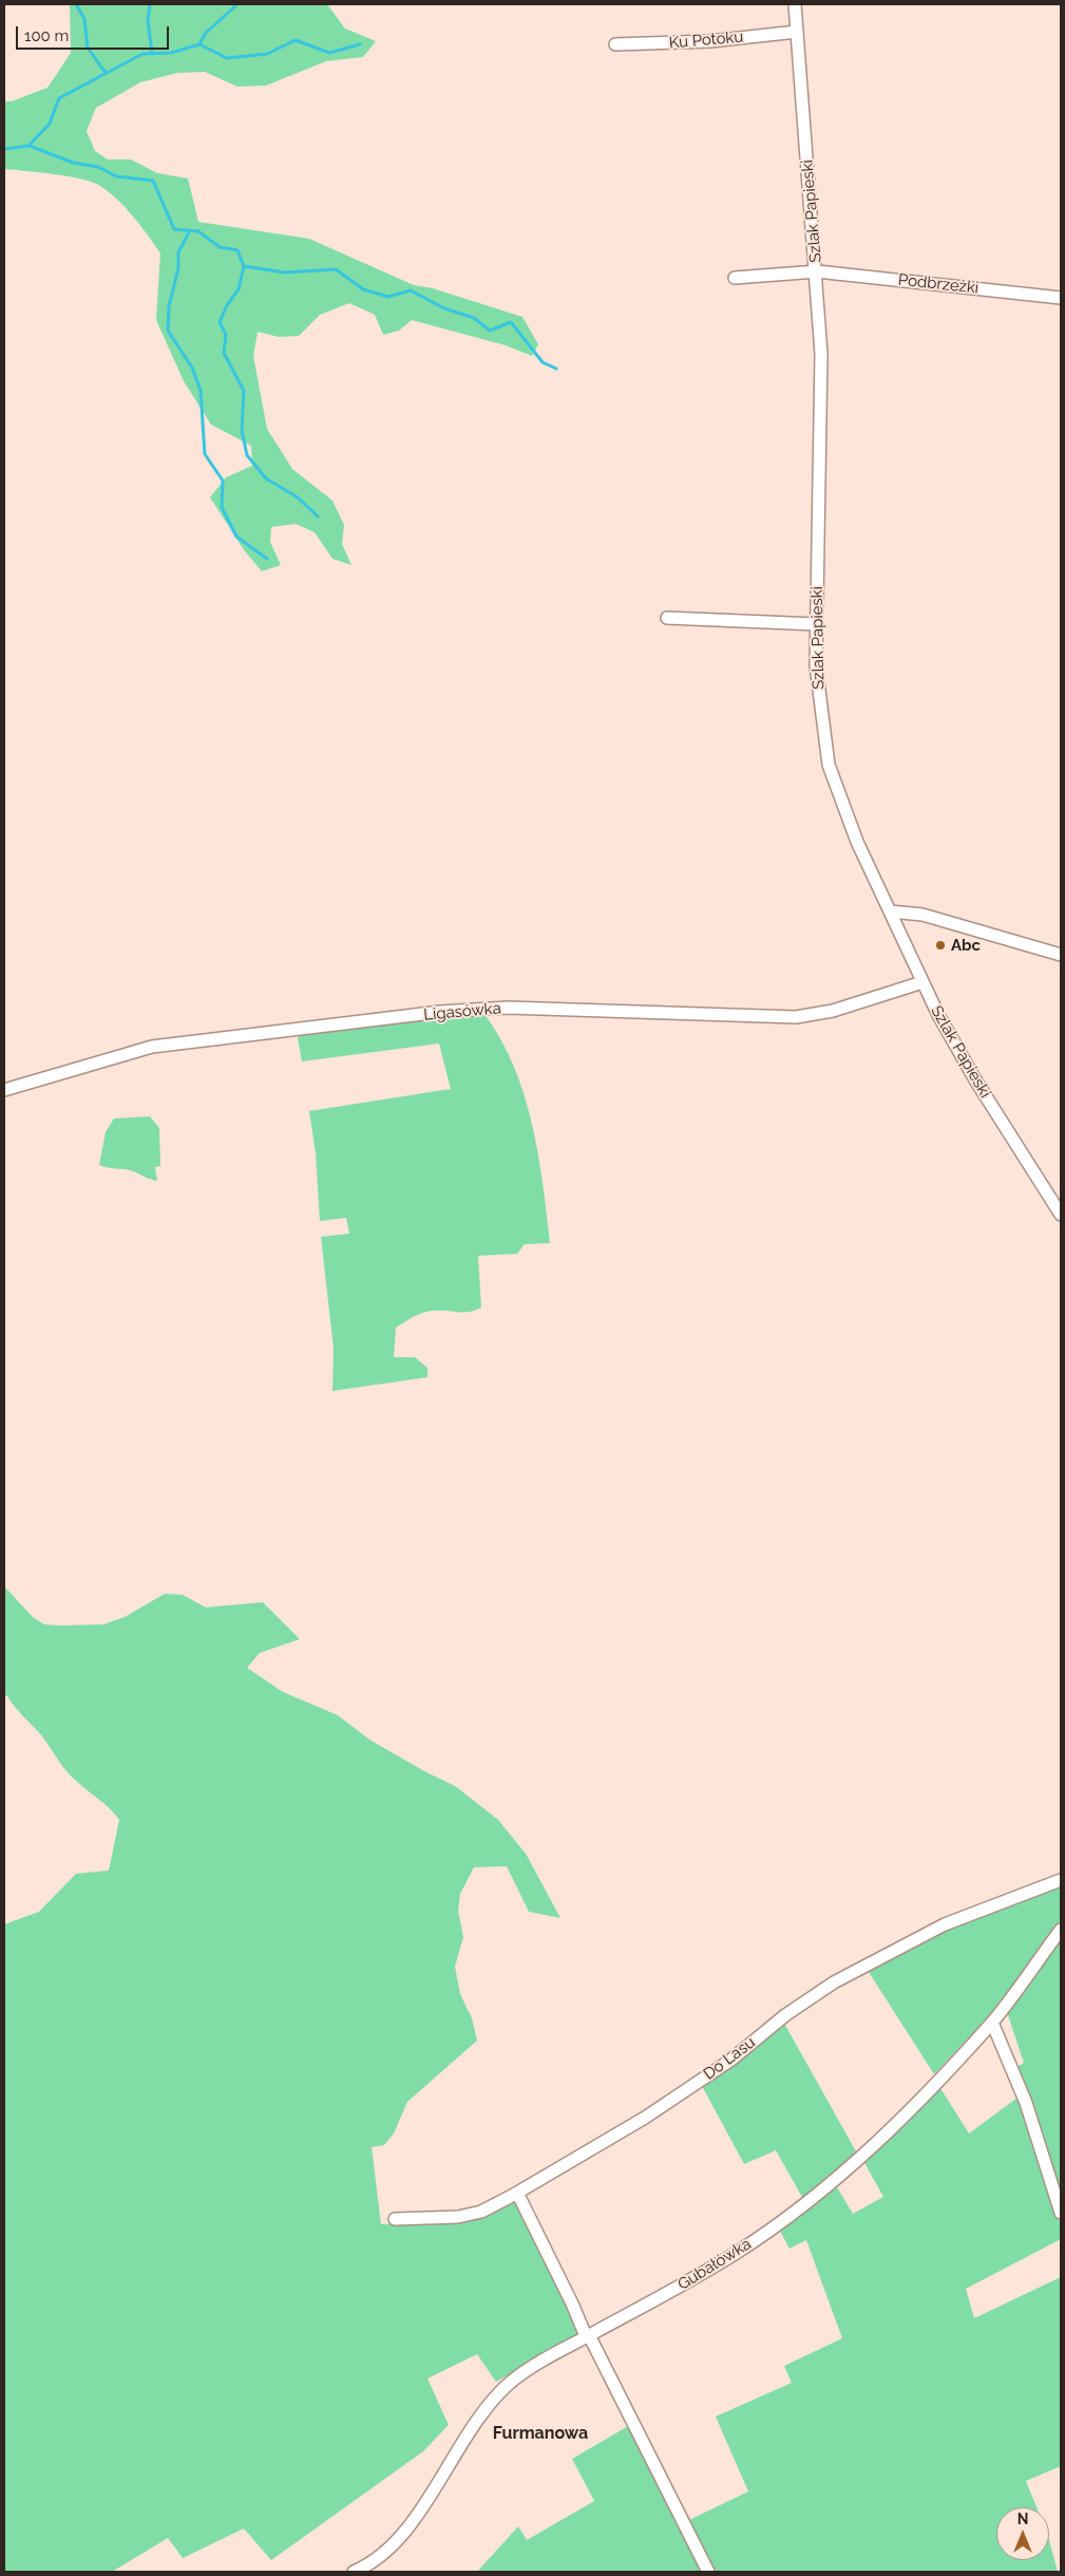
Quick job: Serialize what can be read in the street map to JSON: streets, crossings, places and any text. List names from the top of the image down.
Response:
{
  "streets": {
    "street": [
      "Ku Potoku",
      "Szlak Papieski",
      "Podbrzeżki",
      "Ligasówka",
      "Do Lasu",
      "Gubałówka"
    ]
  },
  "crossings": [
    ["Ku Potoku", "Szlak Papieski"],
    ["Szlak Papieski", "Podbrzeżki"],
    ["Szlak Papieski", "Ligasówka"]
  ],
  "districts": ["Furmanowa"],
  "places": ["Abc"],
  "scale_bar": "100 m",
  "north": "top"
}
